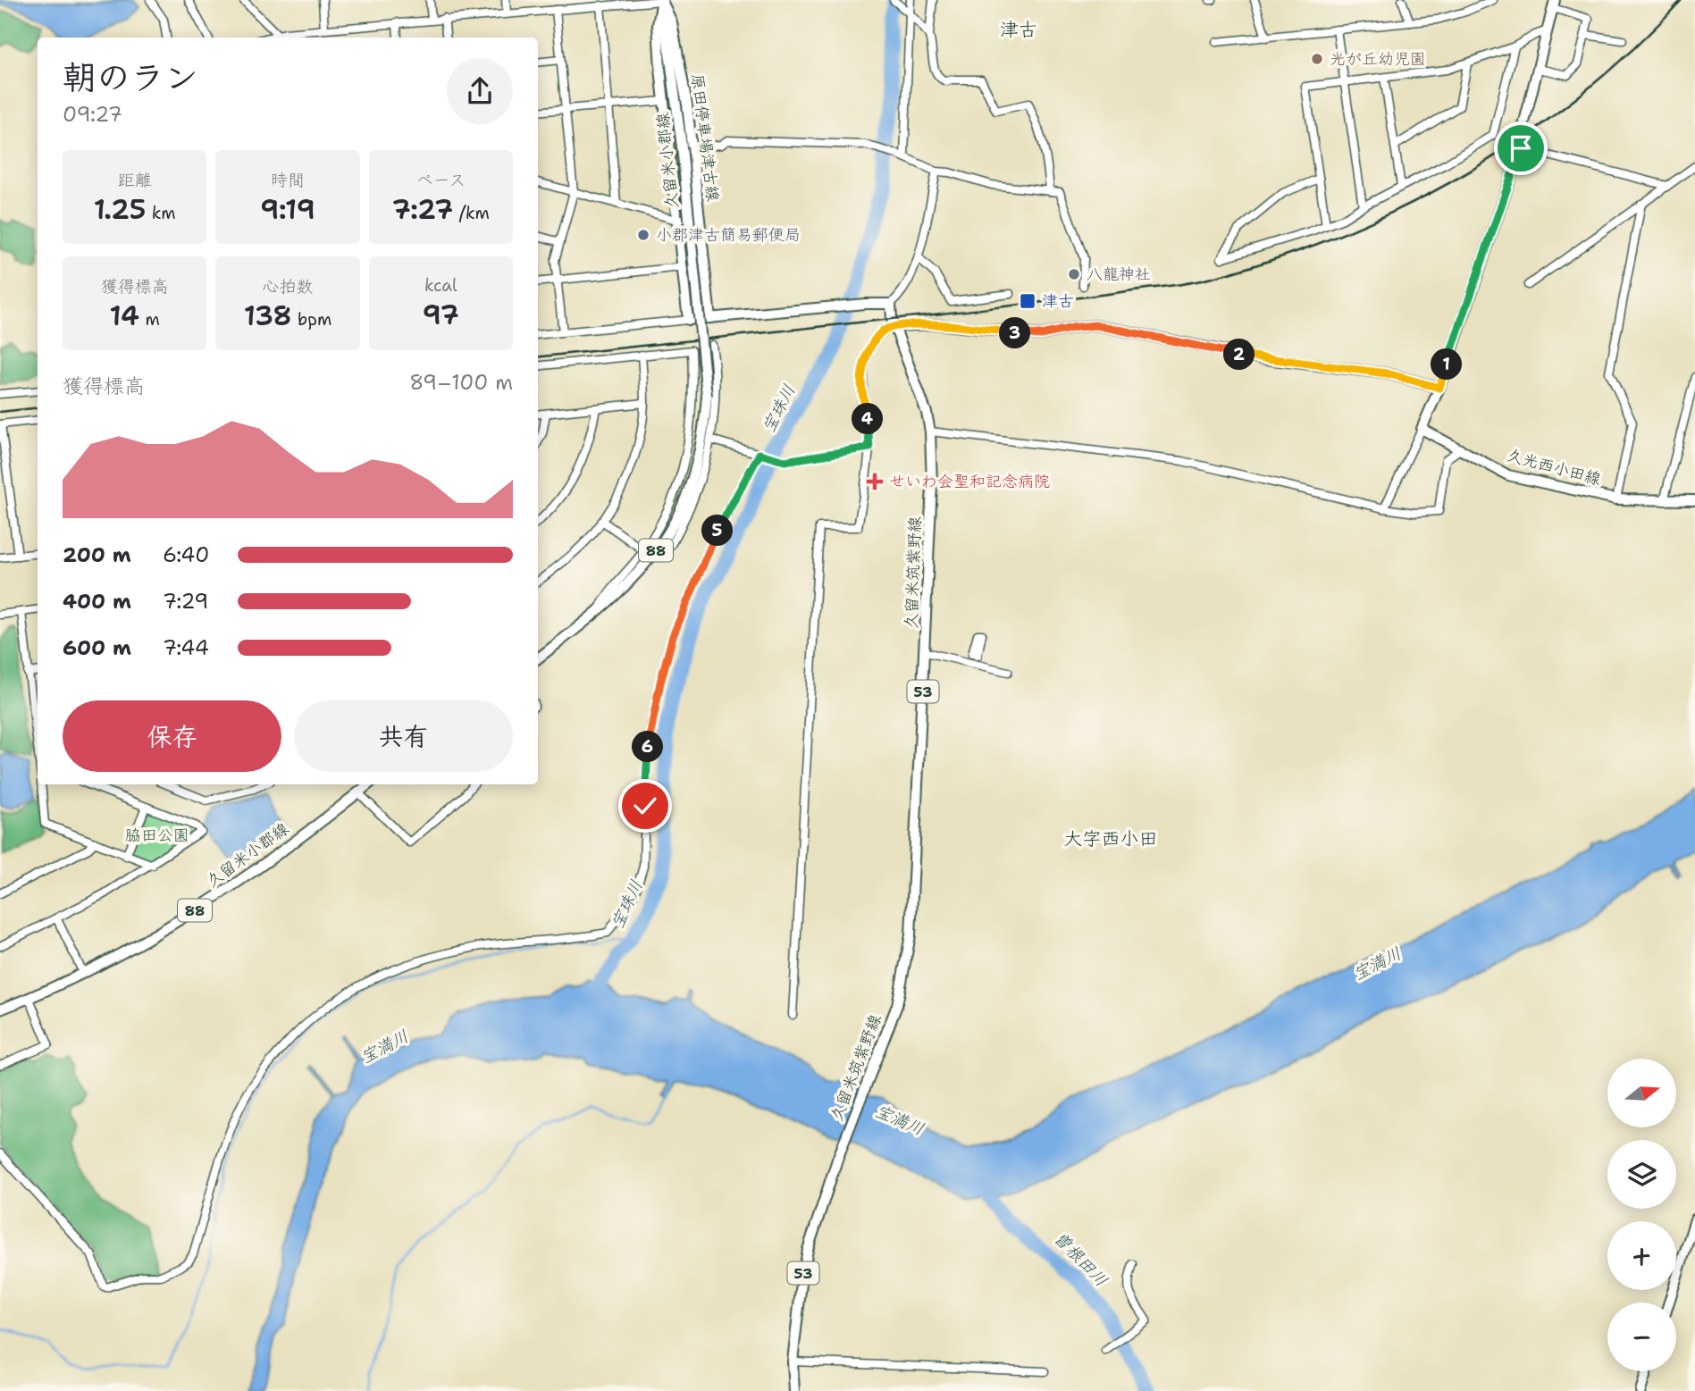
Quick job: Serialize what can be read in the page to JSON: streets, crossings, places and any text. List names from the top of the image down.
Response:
{
  "streets": {
    "main road": [
      "原田停車場津古線",
      "久留米小郡線",
      "久光西小田線",
      "88",
      "久留米筑紫野線",
      "53"
    ]
  },
  "crossings": [
    ["原田停車場津古線", "久留米小郡線"]
  ],
  "districts": ["津古", "大字西小田"],
  "water": ["宝珠川", "宝満川", "曽根田川"],
  "parks": ["脇田公園"],
  "places": {
    "other": ["光が丘幼児園", "小郡津古簡易郵便局", "八龍神社"],
    "transit": ["津古"],
    "health": ["せいわ会聖和記念病院"]
  },
  "north": "right",
  "page": {
    "heading": ["朝のラン", "09:27"],
    "stats": [
      ["距離", "1.25 km"],
      ["時間", "9:19"],
      ["ペース", "7:27 /km"],
      ["獲得標高", "14 m"],
      ["心拍数", "138 bpm"],
      ["kcal", "97"]
    ],
    "pins": [
      "3",
      "2",
      "1",
      "4",
      "5",
      "6"
    ],
    "chart": ["獲得標高", "89–100 m"],
    "list": [
      {
        "name": "200 m",
        "note": "6:40"
      },
      {
        "name": "400 m",
        "note": "7:29"
      },
      {
        "name": "600 m",
        "note": "7:44"
      }
    ],
    "buttons": ["保存", "共有"],
    "map_buttons": ["+", "−"]
  }
}
